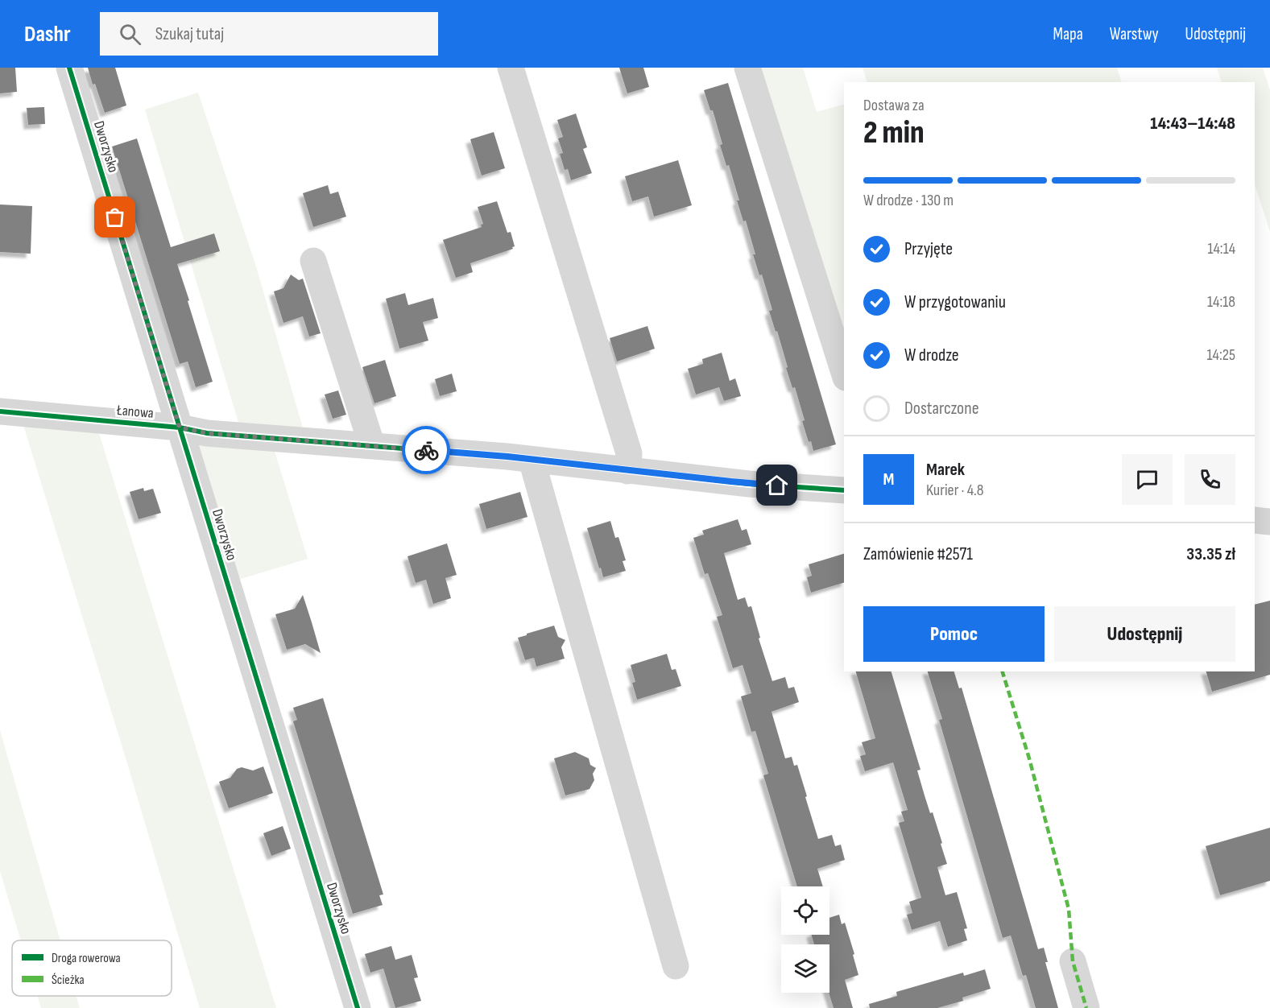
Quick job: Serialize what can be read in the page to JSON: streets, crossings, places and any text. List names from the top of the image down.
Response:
{
  "streets": {
    "street": ["Dworzysko", "Łanowa"]
  },
  "crossings": [
    ["Dworzysko", "Łanowa"]
  ],
  "legend": ["Droga rowerowa", "Ścieżka"],
  "page": {
    "header": "Dashr",
    "search": "Szukaj tutaj",
    "nav": ["Mapa", "Warstwy", "Udostępnij"],
    "heading": ["2 min", "Dostawa za", "14:43–14:48"],
    "panel": [
      "Marek",
      "Kurier · 4.8",
      "Zamówienie #2571",
      "33.35 zł"
    ],
    "bar": "W drodze · 130 m",
    "list": [
      ["Przyjęte", "14:14"],
      ["W przygotowaniu", "14:18"],
      ["W drodze", "14:25"],
      "Dostarczone"
    ],
    "round": "M",
    "buttons": ["Pomoc", "Udostępnij"]
  }
}
